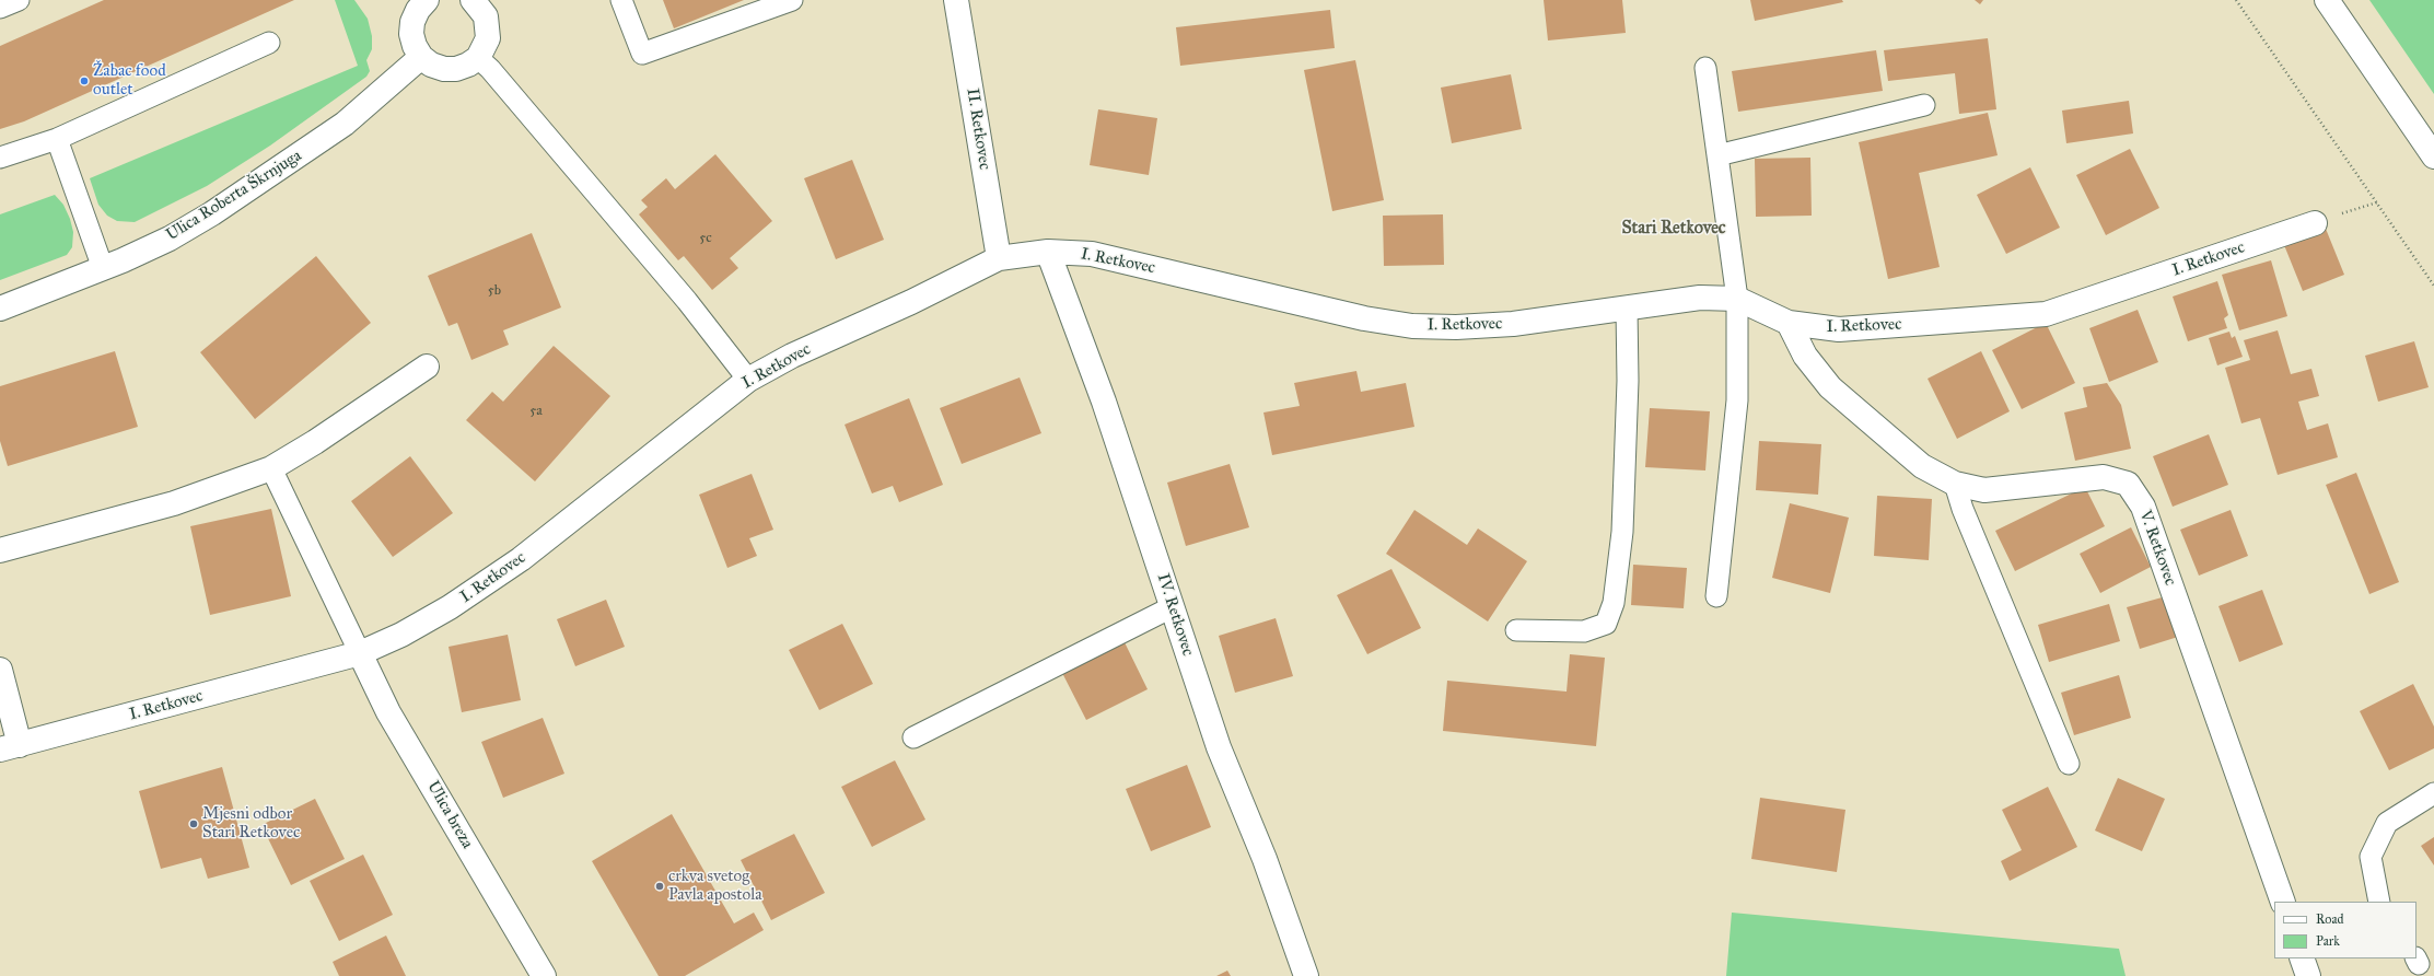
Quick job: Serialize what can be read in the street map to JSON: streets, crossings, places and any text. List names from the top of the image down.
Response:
{
  "streets": {
    "street": [
      "II. Retkovec",
      "Ulica Roberta Škrnjuga",
      "I. Retkovec",
      "V. Retkovec",
      "IV. Retkovec",
      "Ulica breza"
    ]
  },
  "crossings": [
    ["II. Retkovec", "I. Retkovec"],
    ["I. Retkovec", "V. Retkovec"],
    ["I. Retkovec", "IV. Retkovec"],
    ["I. Retkovec", "Ulica breza"]
  ],
  "districts": ["Stari Retkovec"],
  "places": ["Žabac food outlet", "Mjesni odbor Stari Retkovec", "crkva svetog Pavla apostola"],
  "house_numbers": ["5c", "5b", "5a"],
  "legend": ["Road", "Park"]
}
